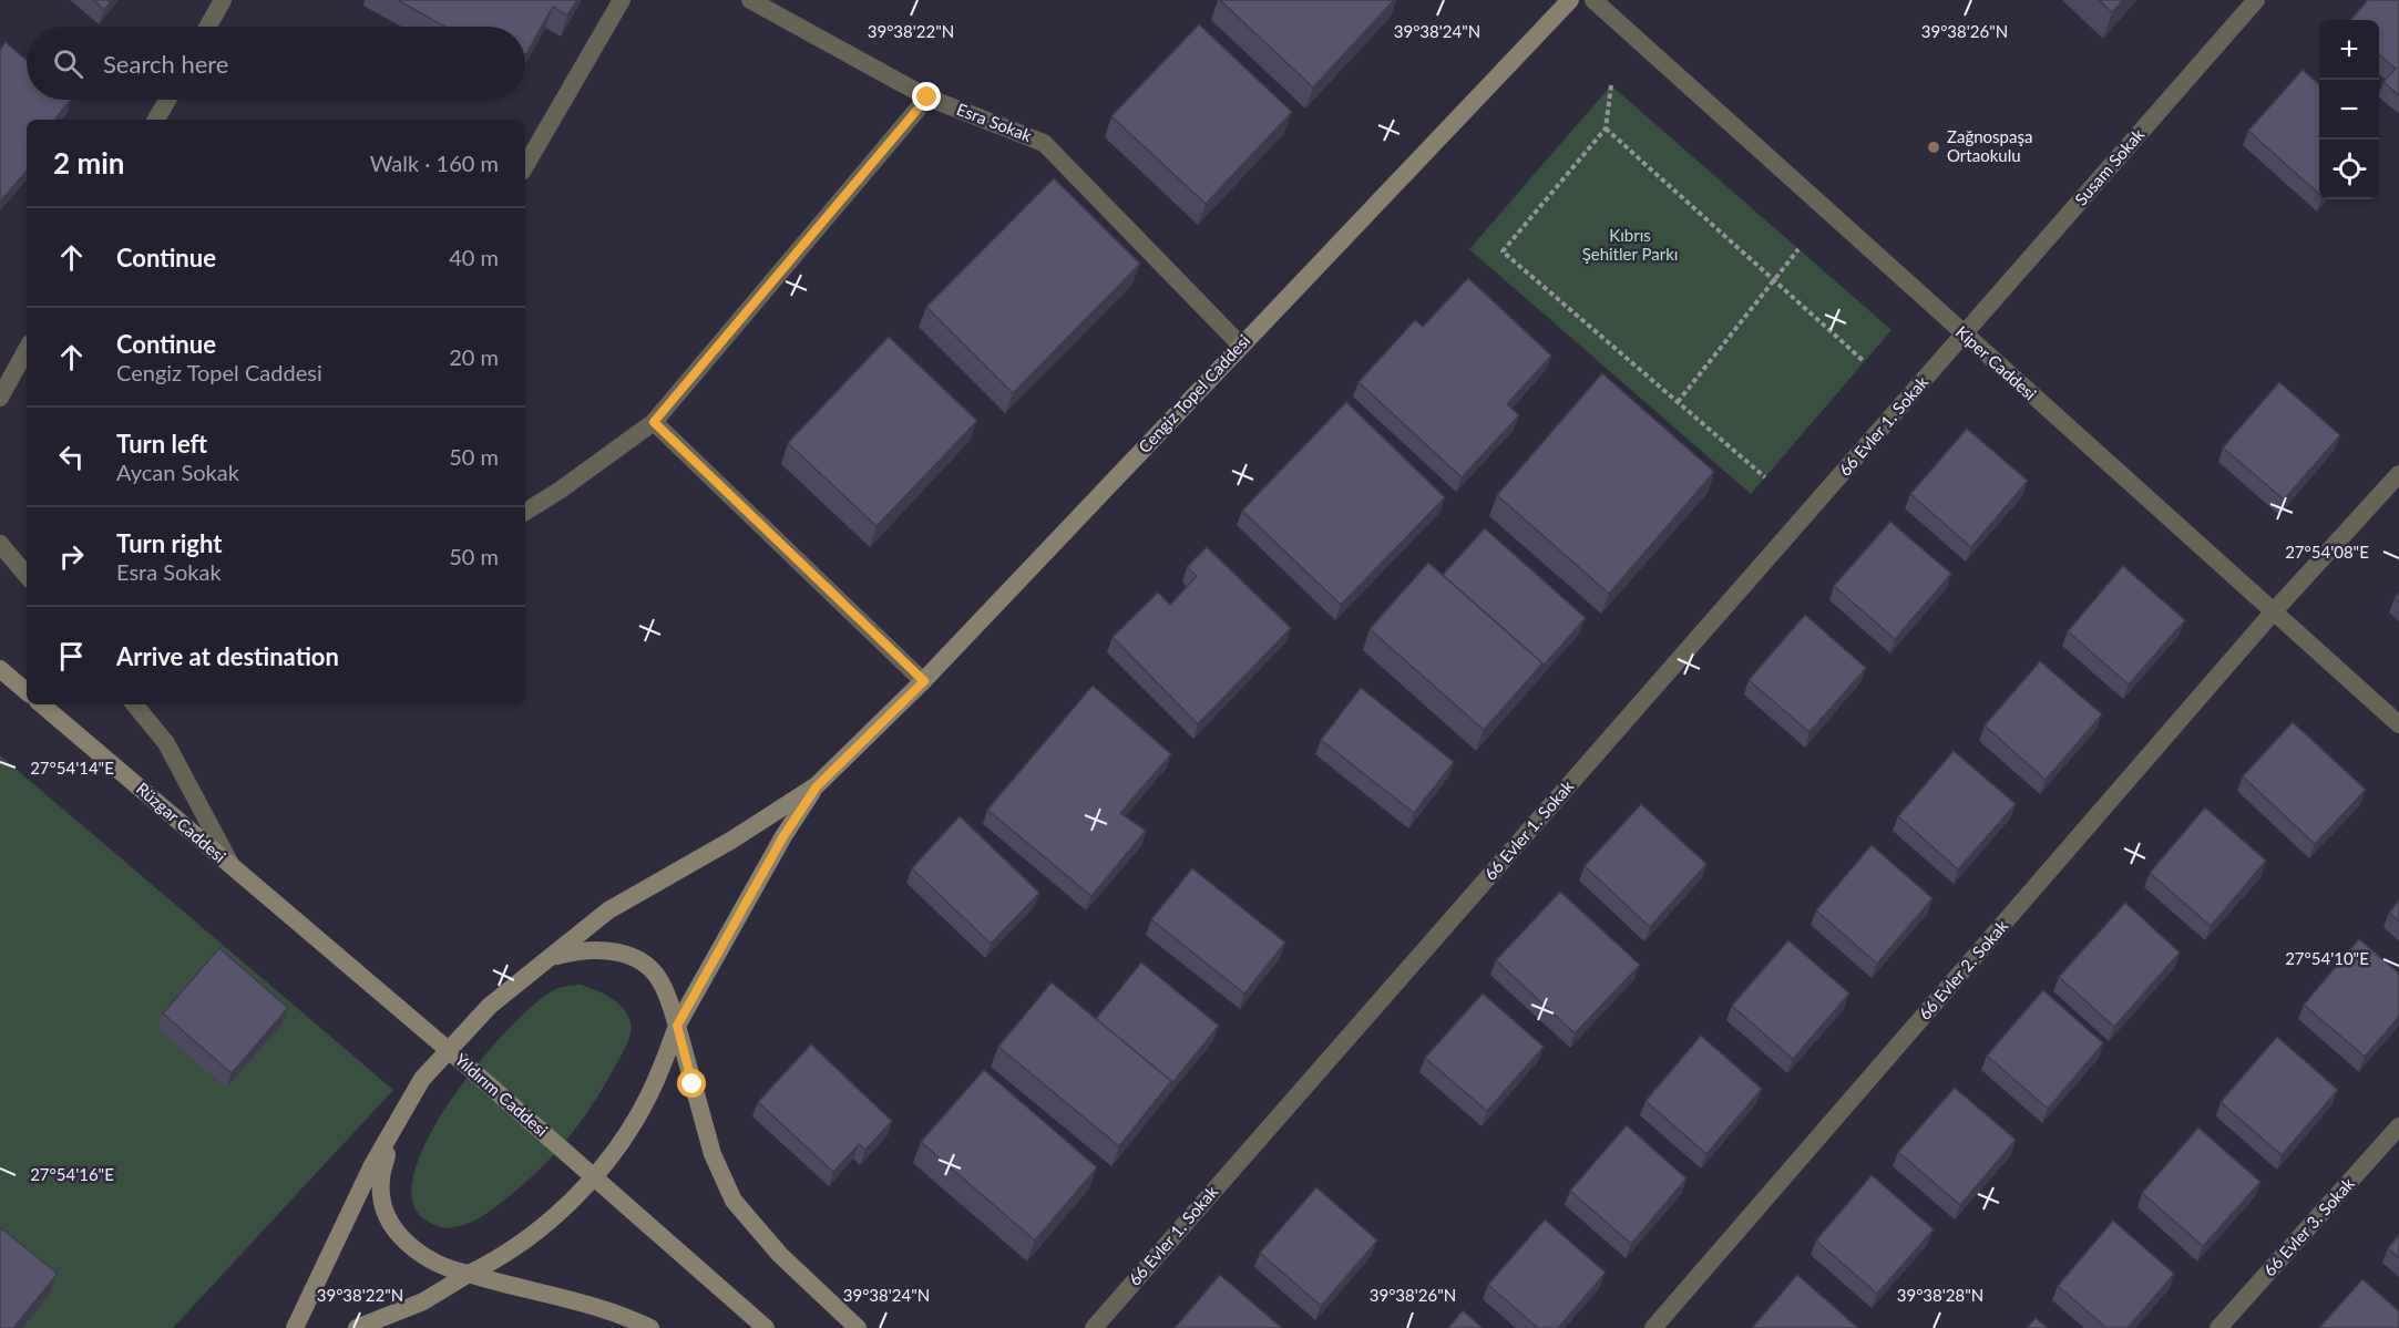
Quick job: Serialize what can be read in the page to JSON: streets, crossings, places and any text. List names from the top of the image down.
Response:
{
  "streets": {
    "main road": ["Cengiz Topel Caddesi", "Rüzgar Caddesi", "Yıldırım Caddesi"],
    "street": [
      "Esra Sokak",
      "Susam Sokak",
      "Kiper Caddesi",
      "66 Evler 1. Sokak",
      "66 Evler 2. Sokak",
      "66 Evler 3. Sokak"
    ]
  },
  "crossings": [
    ["Esra Sokak", "Cengiz Topel Caddesi"],
    ["Susam Sokak", "Kiper Caddesi"],
    ["Susam Sokak", "66 Evler 1. Sokak"],
    ["Kiper Caddesi", "66 Evler 1. Sokak"],
    ["Kiper Caddesi", "66 Evler 2. Sokak"],
    ["Rüzgar Caddesi", "Yıldırım Caddesi"]
  ],
  "parks": ["Kıbrıs Şehitler Parkı"],
  "places": ["Zağnospaşa Ortaokulu"],
  "page": {
    "map_buttons": ["+", "−"],
    "search": "Search here",
    "heading": ["2 min", "Walk · 160 m"],
    "list": [
      ["Continue", "40 m"],
      ["Continue", "Cengiz Topel Caddesi", "20 m"],
      ["Turn left", "Aycan Sokak", "50 m"],
      ["Turn right", "Esra Sokak", "50 m"],
      "Arrive at destination"
    ]
  },
  "coordinates": [
    "39°38'22\"N",
    "39°38'24\"N",
    "39°38'26\"N",
    "27°54'08\"E",
    "27°54'14\"E",
    "27°54'10\"E",
    "27°54'16\"E",
    "39°38'28\"N"
  ]
}
